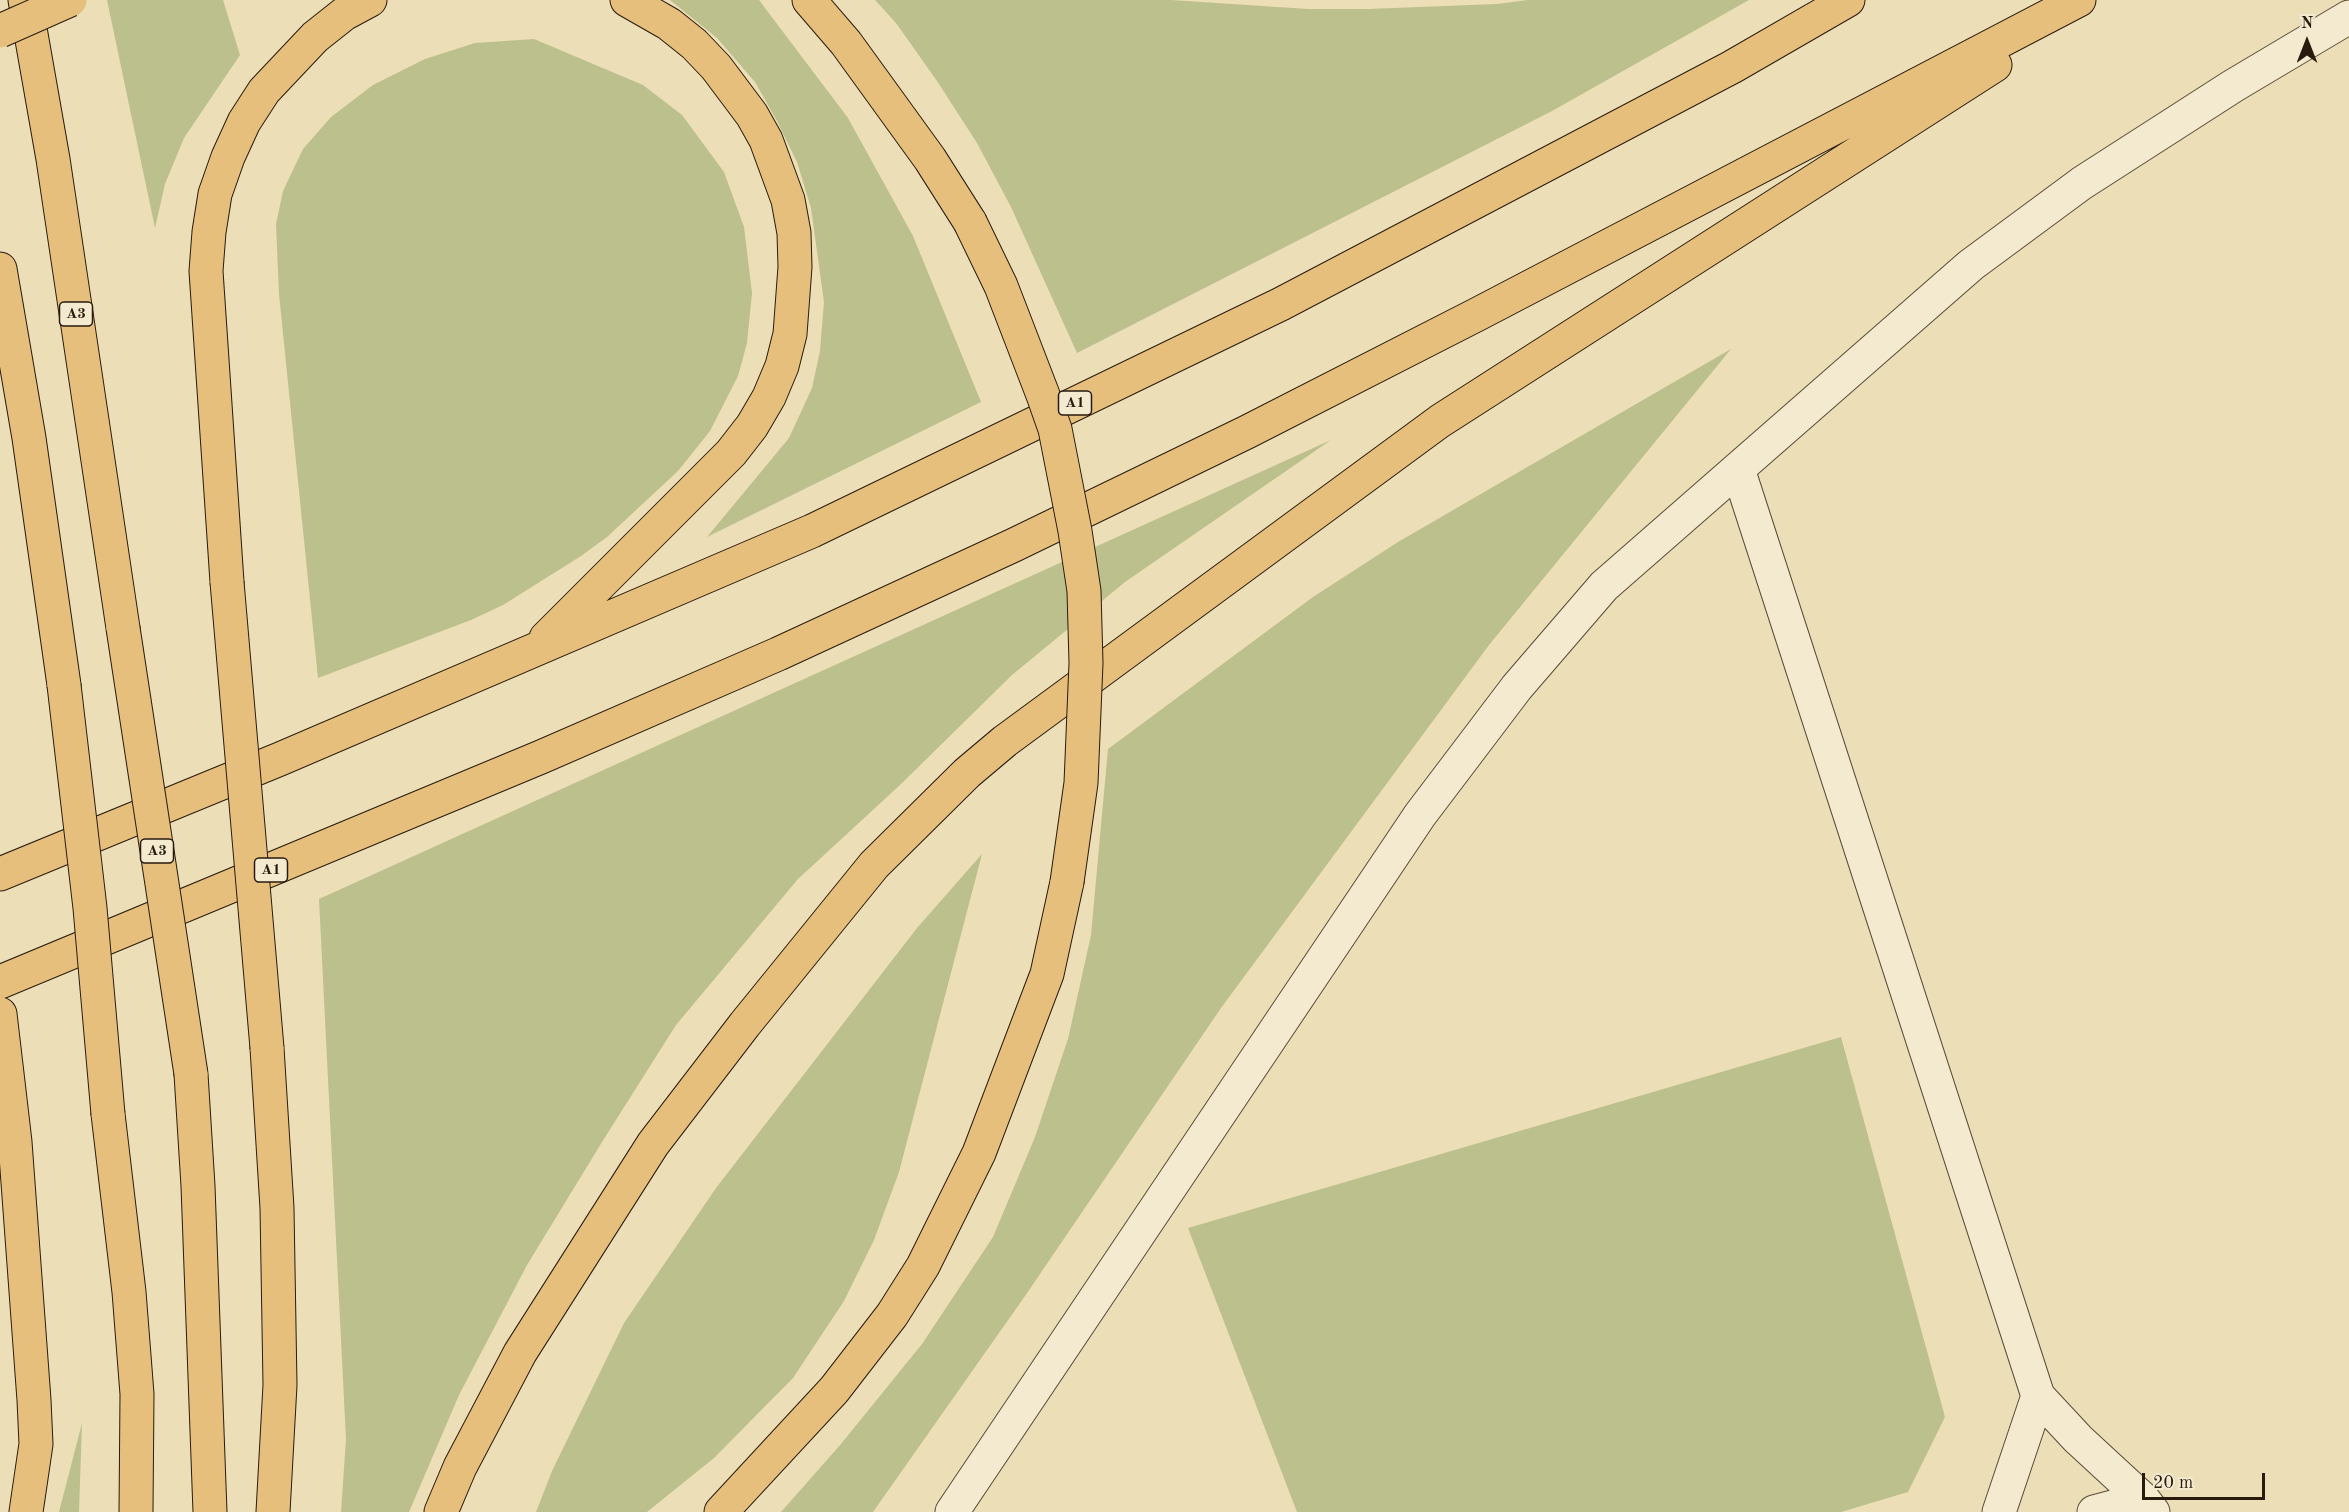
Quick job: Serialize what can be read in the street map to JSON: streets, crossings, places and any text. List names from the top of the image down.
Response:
{
  "streets": {
    "highway": ["A3", "A1"]
  },
  "scale_bar": "20 m",
  "north": "top"
}
